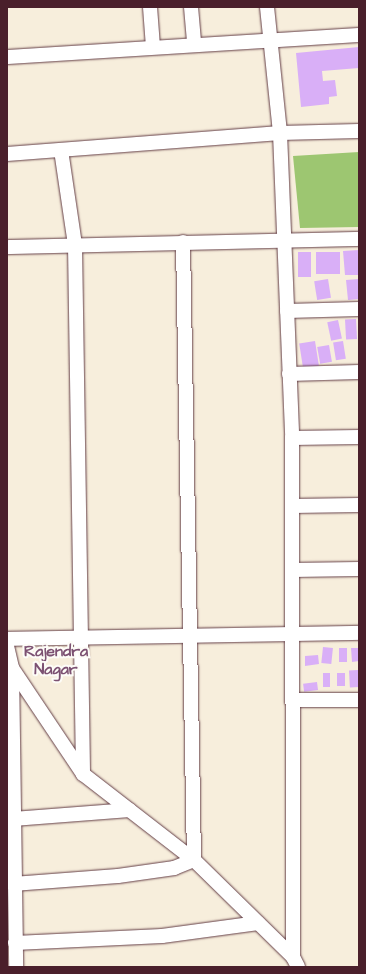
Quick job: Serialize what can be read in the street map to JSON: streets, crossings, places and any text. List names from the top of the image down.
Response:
{
  "districts": ["Rajendra Nagar"]
}
